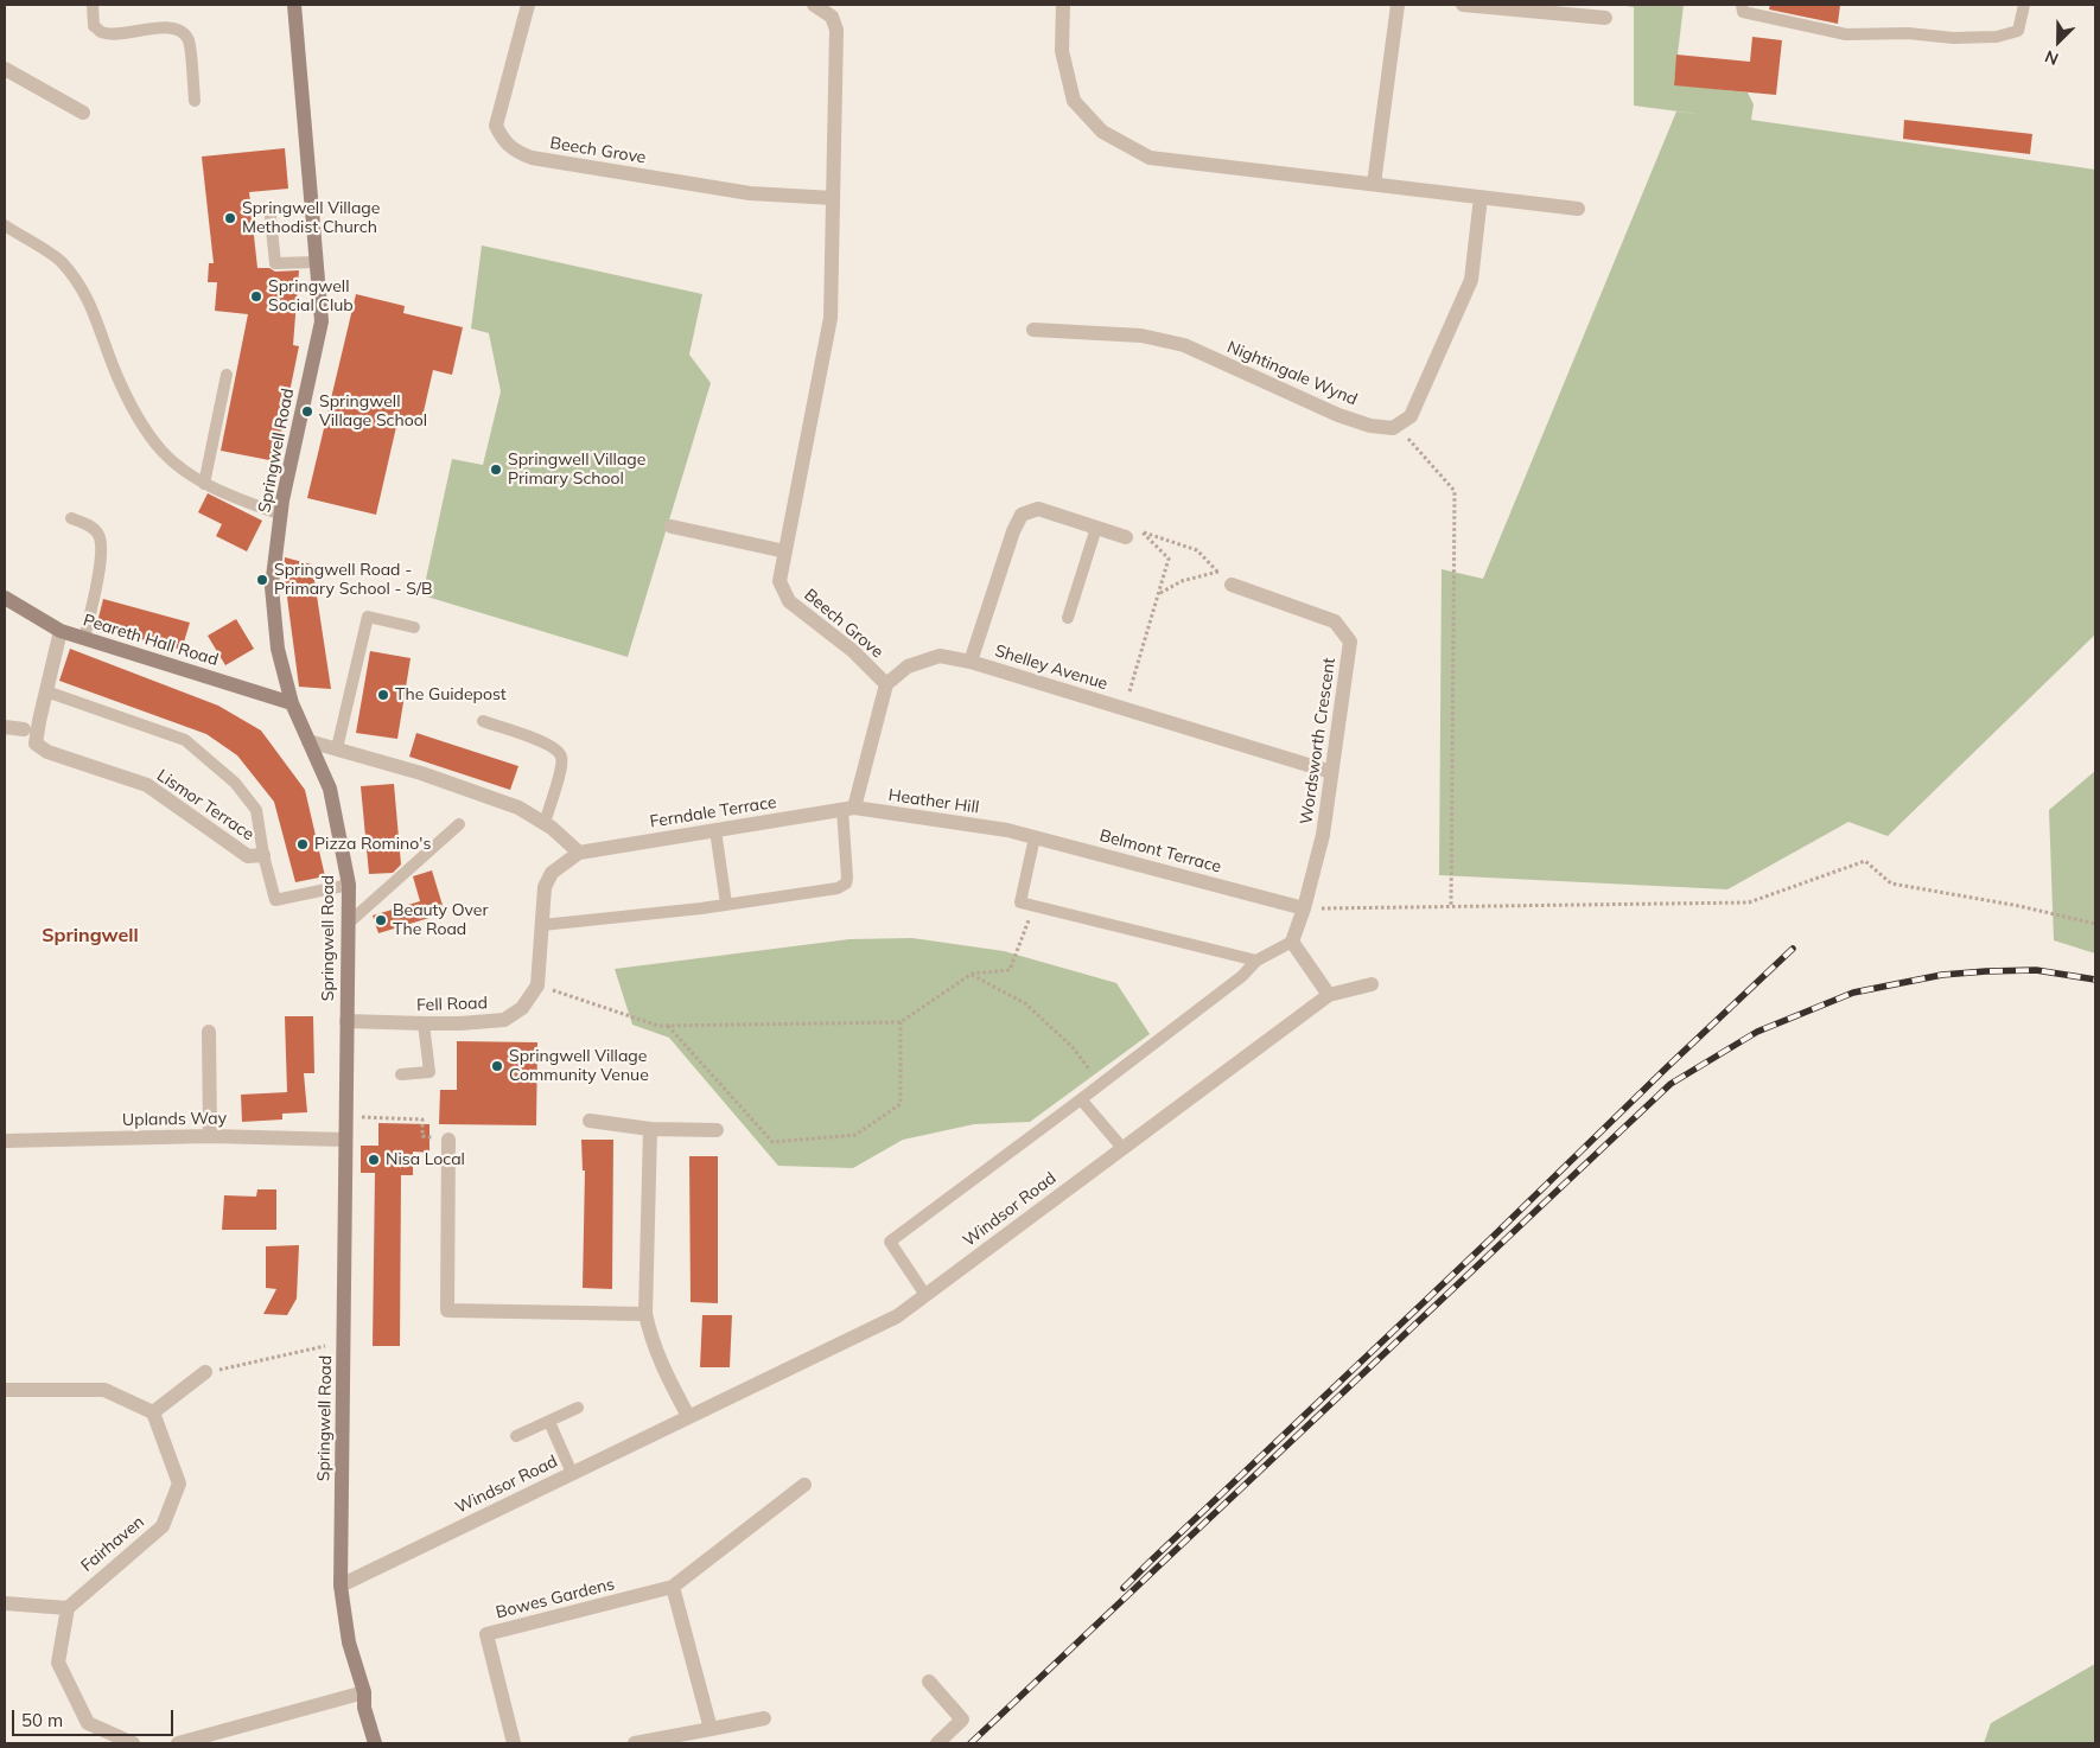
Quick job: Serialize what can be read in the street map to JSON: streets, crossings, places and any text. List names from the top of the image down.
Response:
{
  "streets": {
    "main road": ["Springwell Road", "Peareth Hall Road"],
    "street": [
      "Beech Grove",
      "Nightingale Wynd",
      "Shelley Avenue",
      "Wordsworth Crescent",
      "Heather Hill",
      "Lismor Terrace",
      "Ferndale Terrace",
      "Belmont Terrace",
      "Fell Road",
      "Uplands Way",
      "Windsor Road",
      "Fairhaven",
      "Bowes Gardens"
    ]
  },
  "crossings": [
    ["Beech Grove", "Shelley Avenue"],
    ["Springwell Road", "Peareth Hall Road"],
    ["Springwell Road", "Fell Road"],
    ["Springwell Road", "Uplands Way"],
    ["Springwell Road", "Windsor Road"],
    ["Peareth Hall Road", "Lismor Terrace"],
    ["Shelley Avenue", "Wordsworth Crescent"],
    ["Wordsworth Crescent", "Belmont Terrace"],
    ["Heather Hill", "Ferndale Terrace"],
    ["Heather Hill", "Belmont Terrace"]
  ],
  "districts": ["Springwell"],
  "places": [
    "Springwell Village Methodist Church",
    "Springwell Social Club",
    "Springwell Village School",
    "Springwell Village Primary School",
    "Springwell Road - Primary School - S/B",
    "The Guidepost",
    "Pizza Romino's",
    "Beauty Over The Road",
    "Springwell Village Community Venue",
    "Nisa Local"
  ],
  "scale_bar": "50 m",
  "north": "bottom left"
}
